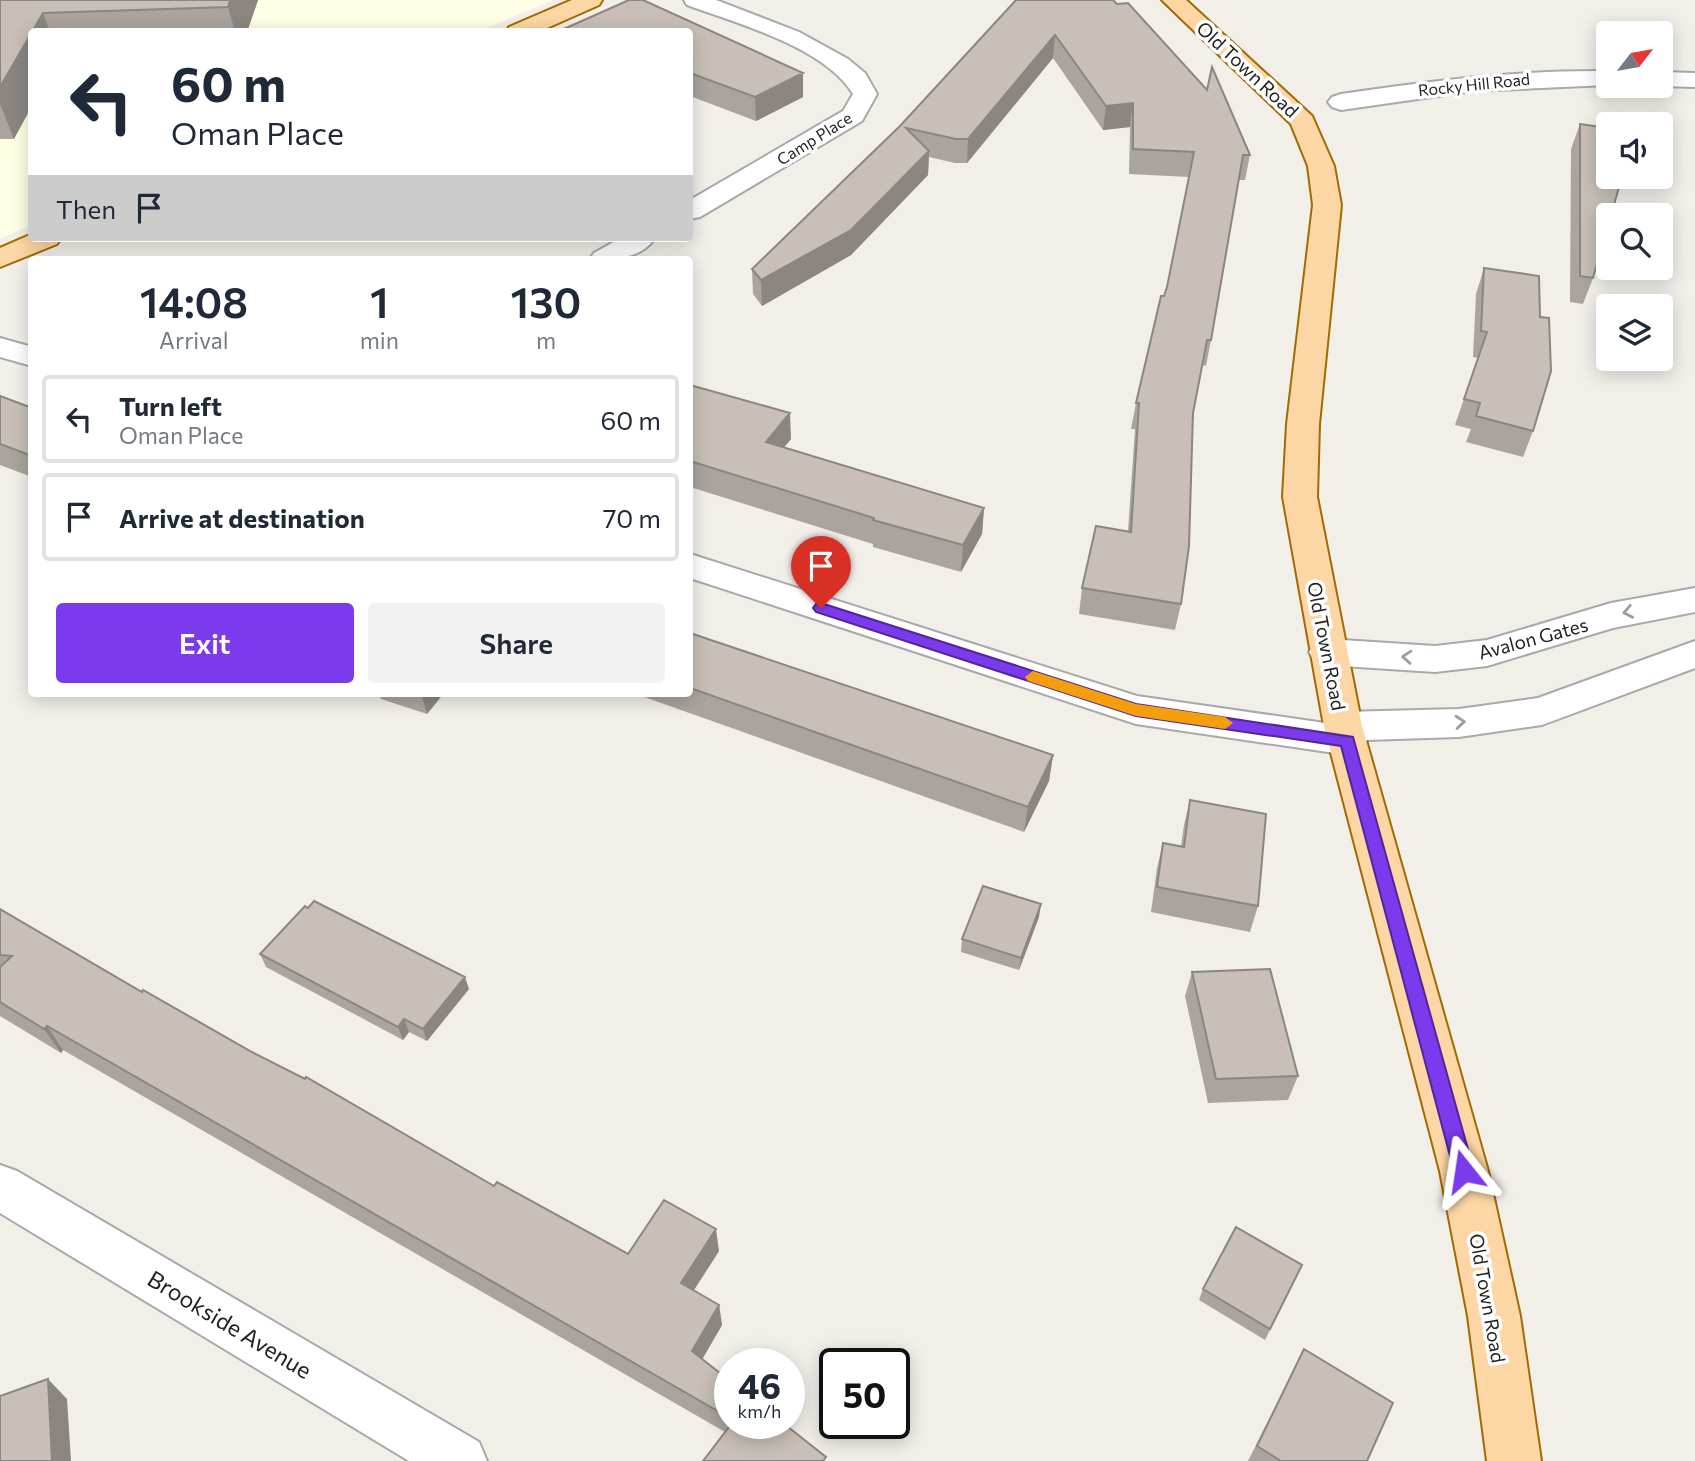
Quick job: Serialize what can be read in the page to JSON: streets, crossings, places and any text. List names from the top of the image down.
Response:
{
  "streets": {
    "main road": ["Old Town Road"],
    "street": [
      "Rocky Hill Road",
      "Camp Place",
      "Avalon Gates",
      "Brookside Avenue"
    ]
  },
  "crossings": [
    ["Old Town Road", "Avalon Gates"]
  ],
  "north": "top right",
  "page": {
    "turn": ["60 m", "Oman Place"],
    "then": "Then",
    "eta": [
      "14:08",
      "Arrival",
      "1",
      "min",
      "130",
      "m"
    ],
    "list": [
      {
        "name": "Turn left",
        "note": "Oman Place",
        "value": "60 m"
      },
      {
        "name": "Arrive at destination",
        "value": "70 m"
      }
    ],
    "buttons": ["Exit", "Share"],
    "speed": "46 km/h",
    "limit": "50"
  }
}
